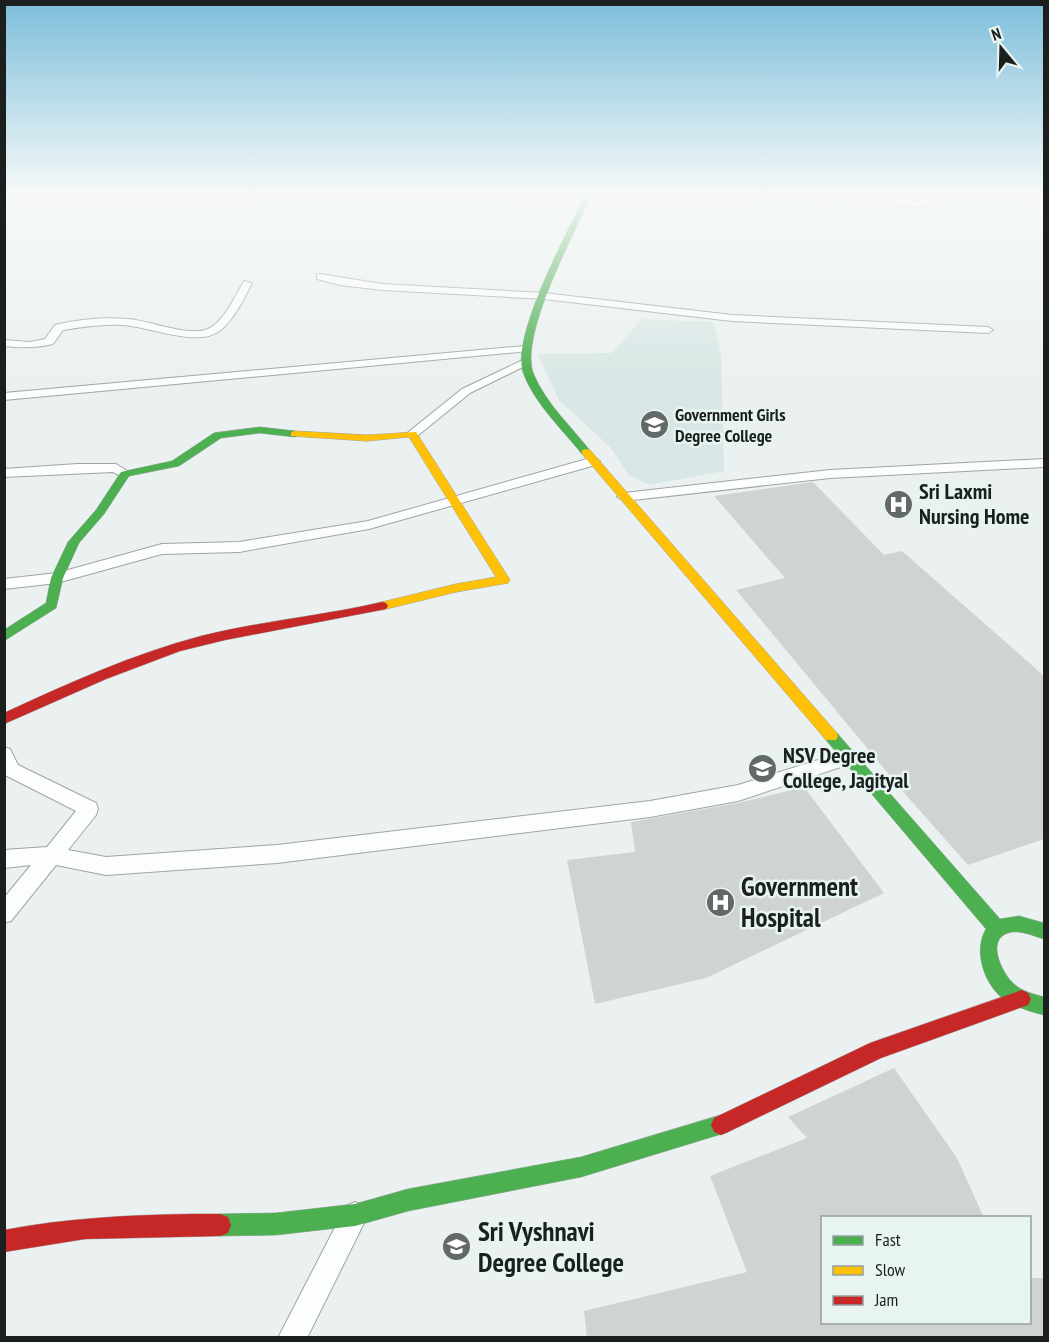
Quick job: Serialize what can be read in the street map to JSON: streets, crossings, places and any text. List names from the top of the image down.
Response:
{
  "places": {
    "school or university": ["Government Girls Degree College", "NSV Degree College, Jagityal", "Sri Vyshnavi Degree College"],
    "hospital": ["Sri Laxmi Nursing Home", "Government Hospital"]
  },
  "legend": ["Fast", "Slow", "Jam"],
  "north": "top"
}
